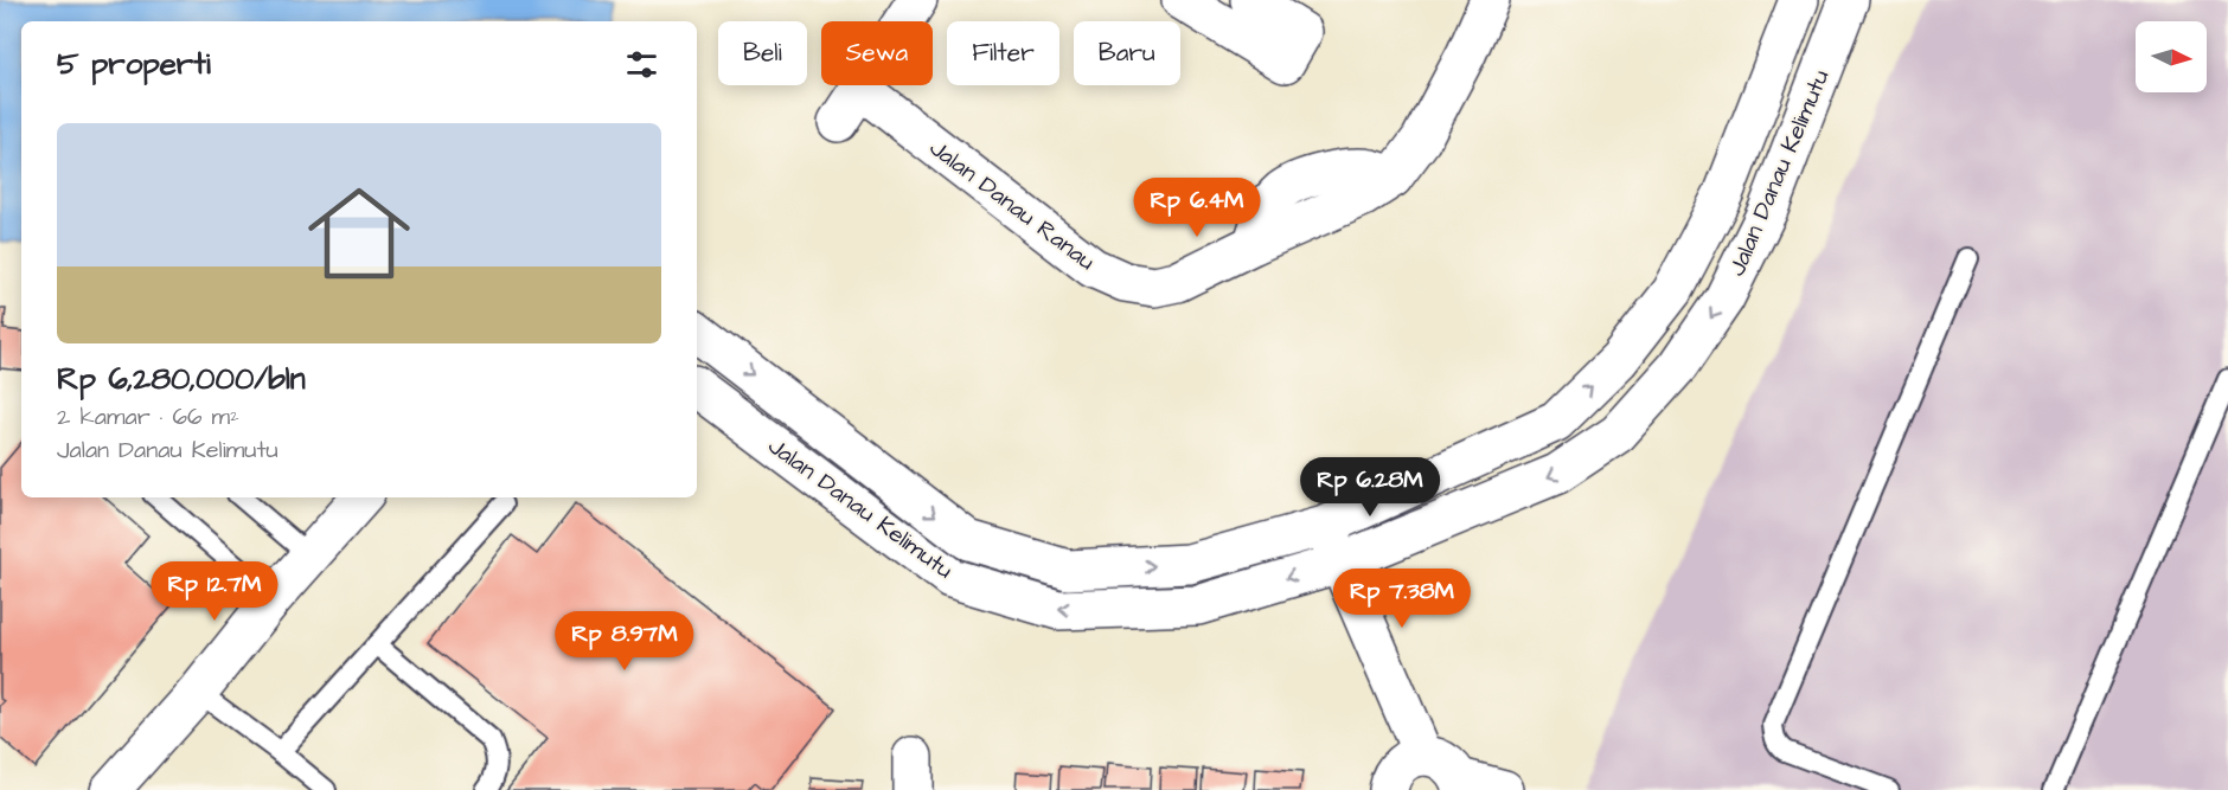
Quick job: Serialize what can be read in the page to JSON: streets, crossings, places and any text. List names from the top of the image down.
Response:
{
  "streets": {
    "street": ["Jalan Danau Kelimutu", "Jalan Danau Ranau"]
  },
  "north": "right",
  "page": {
    "chip": [
      "Beli",
      "Sewa",
      "Filter",
      "Baru"
    ],
    "heading": "5 properti",
    "list": [
      {
        "name": "Rp 6,280,000/bln",
        "note": "2 kamar · 66 m² · Jalan Danau Kelimutu"
      }
    ],
    "price": [
      "Rp 6.4M",
      "Rp 6.28M",
      "Rp 12.7M",
      "Rp 7.38M",
      "Rp 8.97M"
    ]
  }
}
